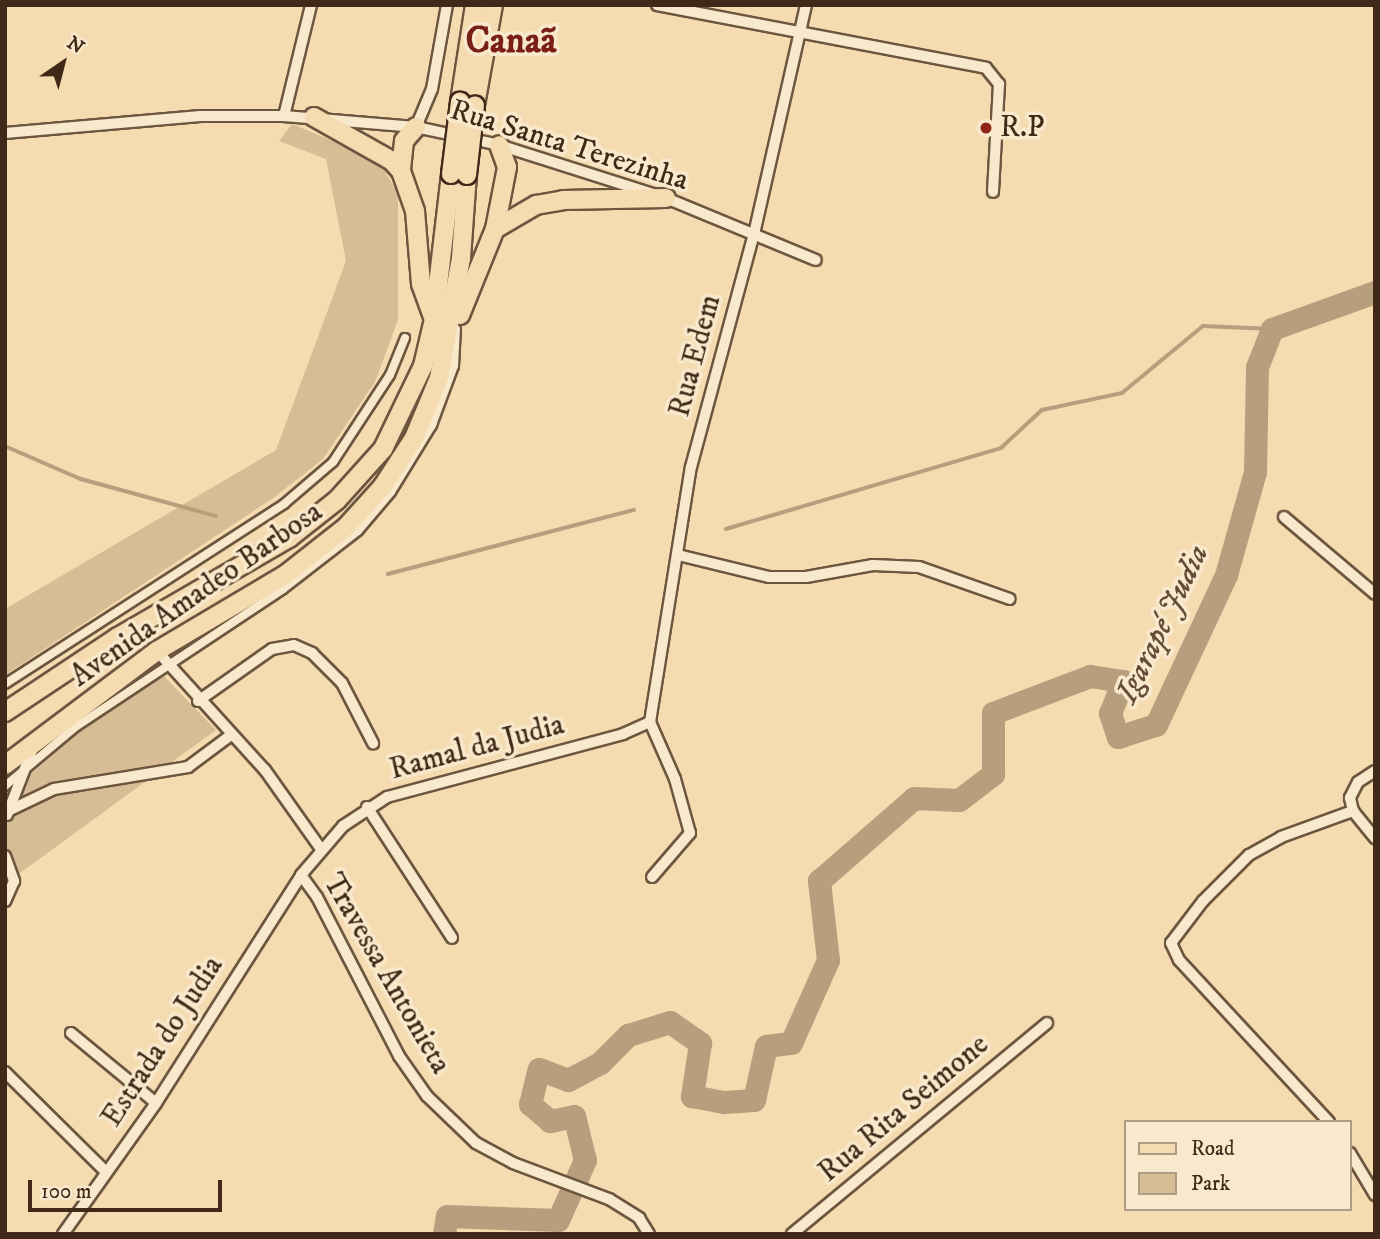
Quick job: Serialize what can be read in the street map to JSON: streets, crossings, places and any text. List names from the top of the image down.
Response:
{
  "streets": {
    "main road": ["Avenida Amadeo Barbosa"],
    "street": [
      "Rua Santa Terezinha",
      "Rua Edem",
      "Ramal da Judia",
      "Travessa Antonieta",
      "Estrada do Judia",
      "Rua Rita Seimone"
    ]
  },
  "crossings": [
    ["Rua Santa Terezinha", "Rua Edem"],
    ["Rua Edem", "Ramal da Judia"],
    ["Ramal da Judia", "Travessa Antonieta"],
    ["Ramal da Judia", "Estrada do Judia"],
    ["Travessa Antonieta", "Estrada do Judia"]
  ],
  "districts": ["Canaã"],
  "water": ["Igarapé Judia"],
  "places": ["R.P"],
  "legend": ["Road", "Park"],
  "scale_bar": "100 m",
  "north": "top right"
}
